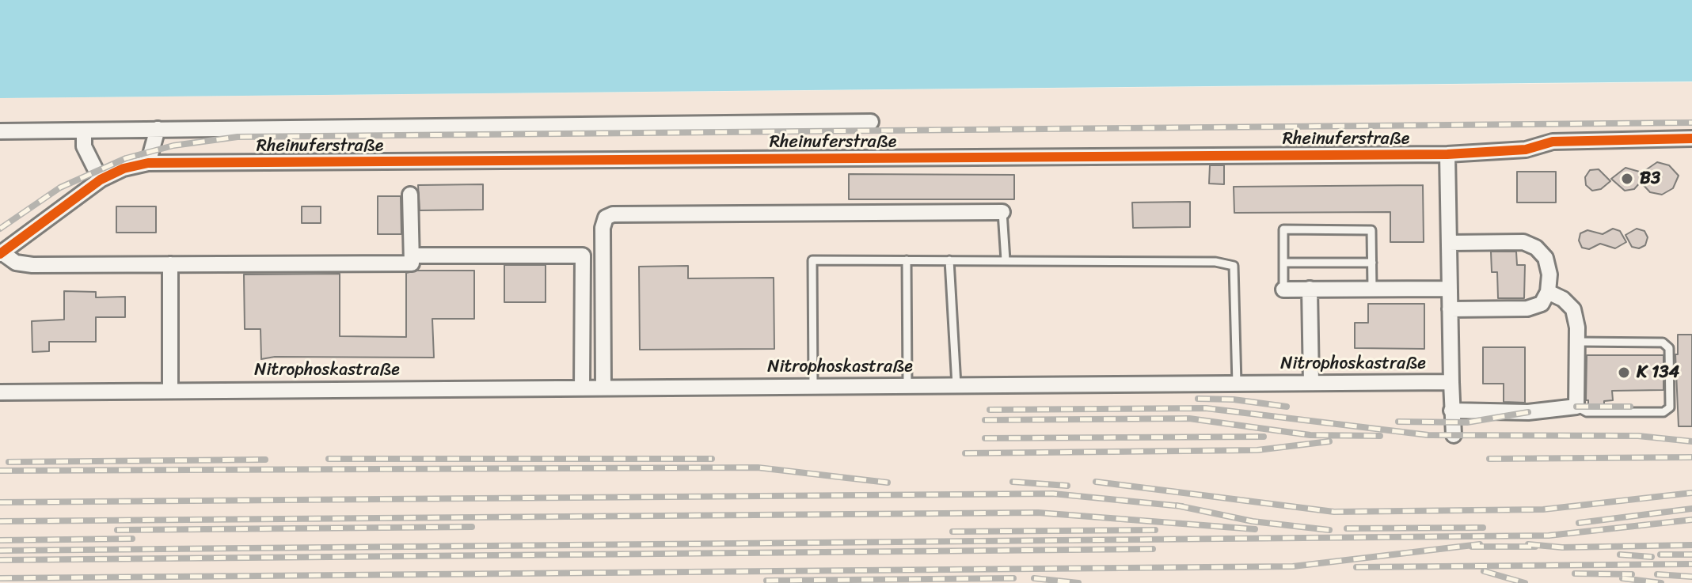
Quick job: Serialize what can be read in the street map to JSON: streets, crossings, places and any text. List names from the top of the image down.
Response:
{
  "streets": {
    "street": ["Rheinuferstraße", "Nitrophoskastraße"]
  },
  "crossings": [
    ["Rheinuferstraße", "Nitrophoskastraße"]
  ],
  "places": ["B3", "K 134"]
}
